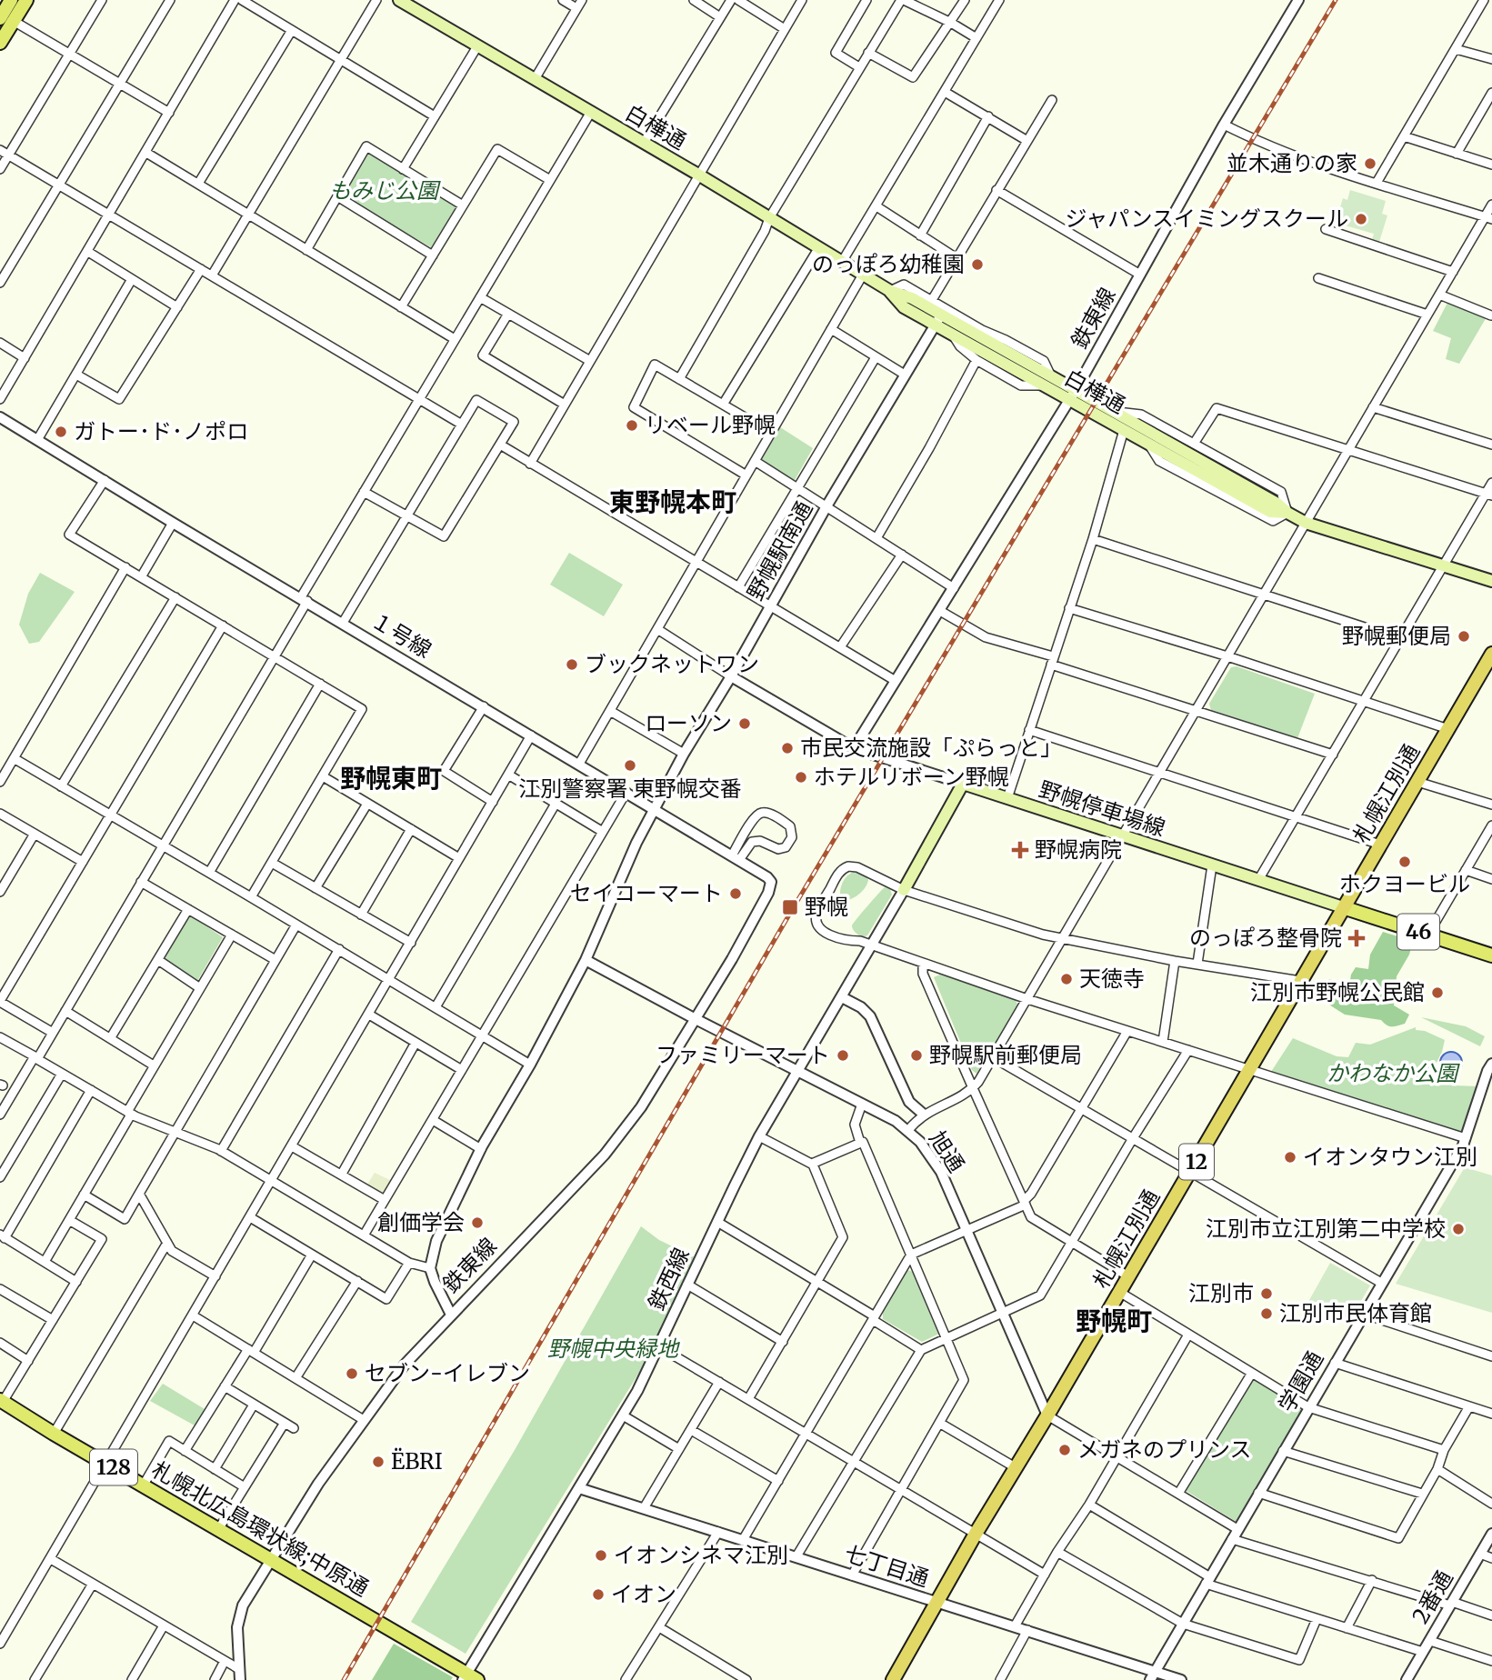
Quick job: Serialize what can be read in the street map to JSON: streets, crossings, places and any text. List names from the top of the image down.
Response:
{
  "streets": {
    "highway": ["札幌江別通", "12"],
    "main road": [
      "白樺通",
      "野幌停車場線",
      "46",
      "128",
      "札幌北広島環状線;中原通"
    ],
    "street": [
      "鉄東線",
      "野幌駅南通",
      "１号線",
      "旭通",
      "鉄西線",
      "学園通",
      "七丁目通",
      "2番通"
    ]
  },
  "crossings": [
    ["白樺通", "鉄東線"],
    ["白樺通", "野幌駅南通"],
    ["鉄東線", "１号線"],
    ["鉄東線", "旭通"],
    ["鉄東線", "札幌北広島環状線;中原通"],
    ["野幌駅南通", "１号線"],
    ["野幌駅南通", "旭通"],
    ["札幌江別通", "野幌停車場線"],
    ["札幌江別通", "46"],
    ["札幌江別通", "旭通"],
    ["札幌江別通", "七丁目通"],
    ["野幌停車場線", "46"],
    ["旭通", "鉄西線"],
    ["鉄西線", "札幌北広島環状線;中原通"],
    ["鉄西線", "七丁目通"],
    ["学園通", "七丁目通"]
  ],
  "districts": ["東野幌本町", "野幌東町", "野幌町"],
  "parks": ["もみじ公園", "かわなか公園", "野幌中央緑地"],
  "places": {
    "other": [
      "並木通りの家",
      "ジャパンスイミングスクール",
      "のっぽろ幼稚園",
      "リベール野幌",
      "ガトー･ド･ノポロ",
      "野幌郵便局",
      "ブックネットワン",
      "ローソン",
      "市民交流施設「ぷらっと」",
      "江別警察署 東野幌交番",
      "ホテルリボーン野幌",
      "ホクヨービル",
      "セイコーマート",
      "天徳寺",
      "江別市野幌公民館",
      "ファミリーマート",
      "野幌駅前郵便局",
      "イオンタウン江別",
      "創価学会",
      "江別市立江別第二中学校",
      "江別市",
      "江別市民体育館",
      "セブン-イレブン",
      "メガネのプリンス",
      "ËBRI",
      "イオンシネマ江別",
      "イオン"
    ],
    "health": ["野幌病院", "のっぽろ整骨院"],
    "transit": ["野幌"]
  }
}
